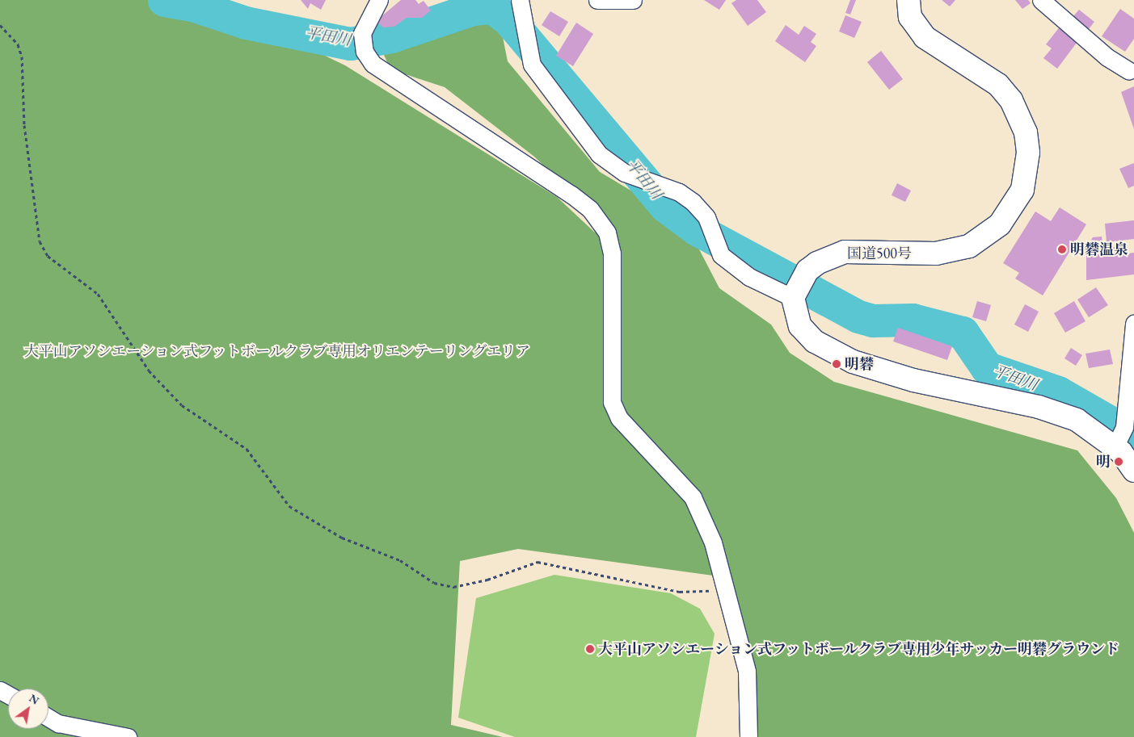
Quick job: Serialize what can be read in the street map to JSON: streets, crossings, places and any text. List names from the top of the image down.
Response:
{
  "streets": {
    "highway": ["国道500号"]
  },
  "water": ["平田川"],
  "parks": ["大平山アソシエーション式フットボールクラブ専用オリエンテーリングエリア"],
  "places": [
    "明礬温泉",
    "明礬",
    "明",
    "大平山アソシエーション式フットボールクラブ専用少年サッカー明礬グラウンド"
  ],
  "north": "top right"
}
